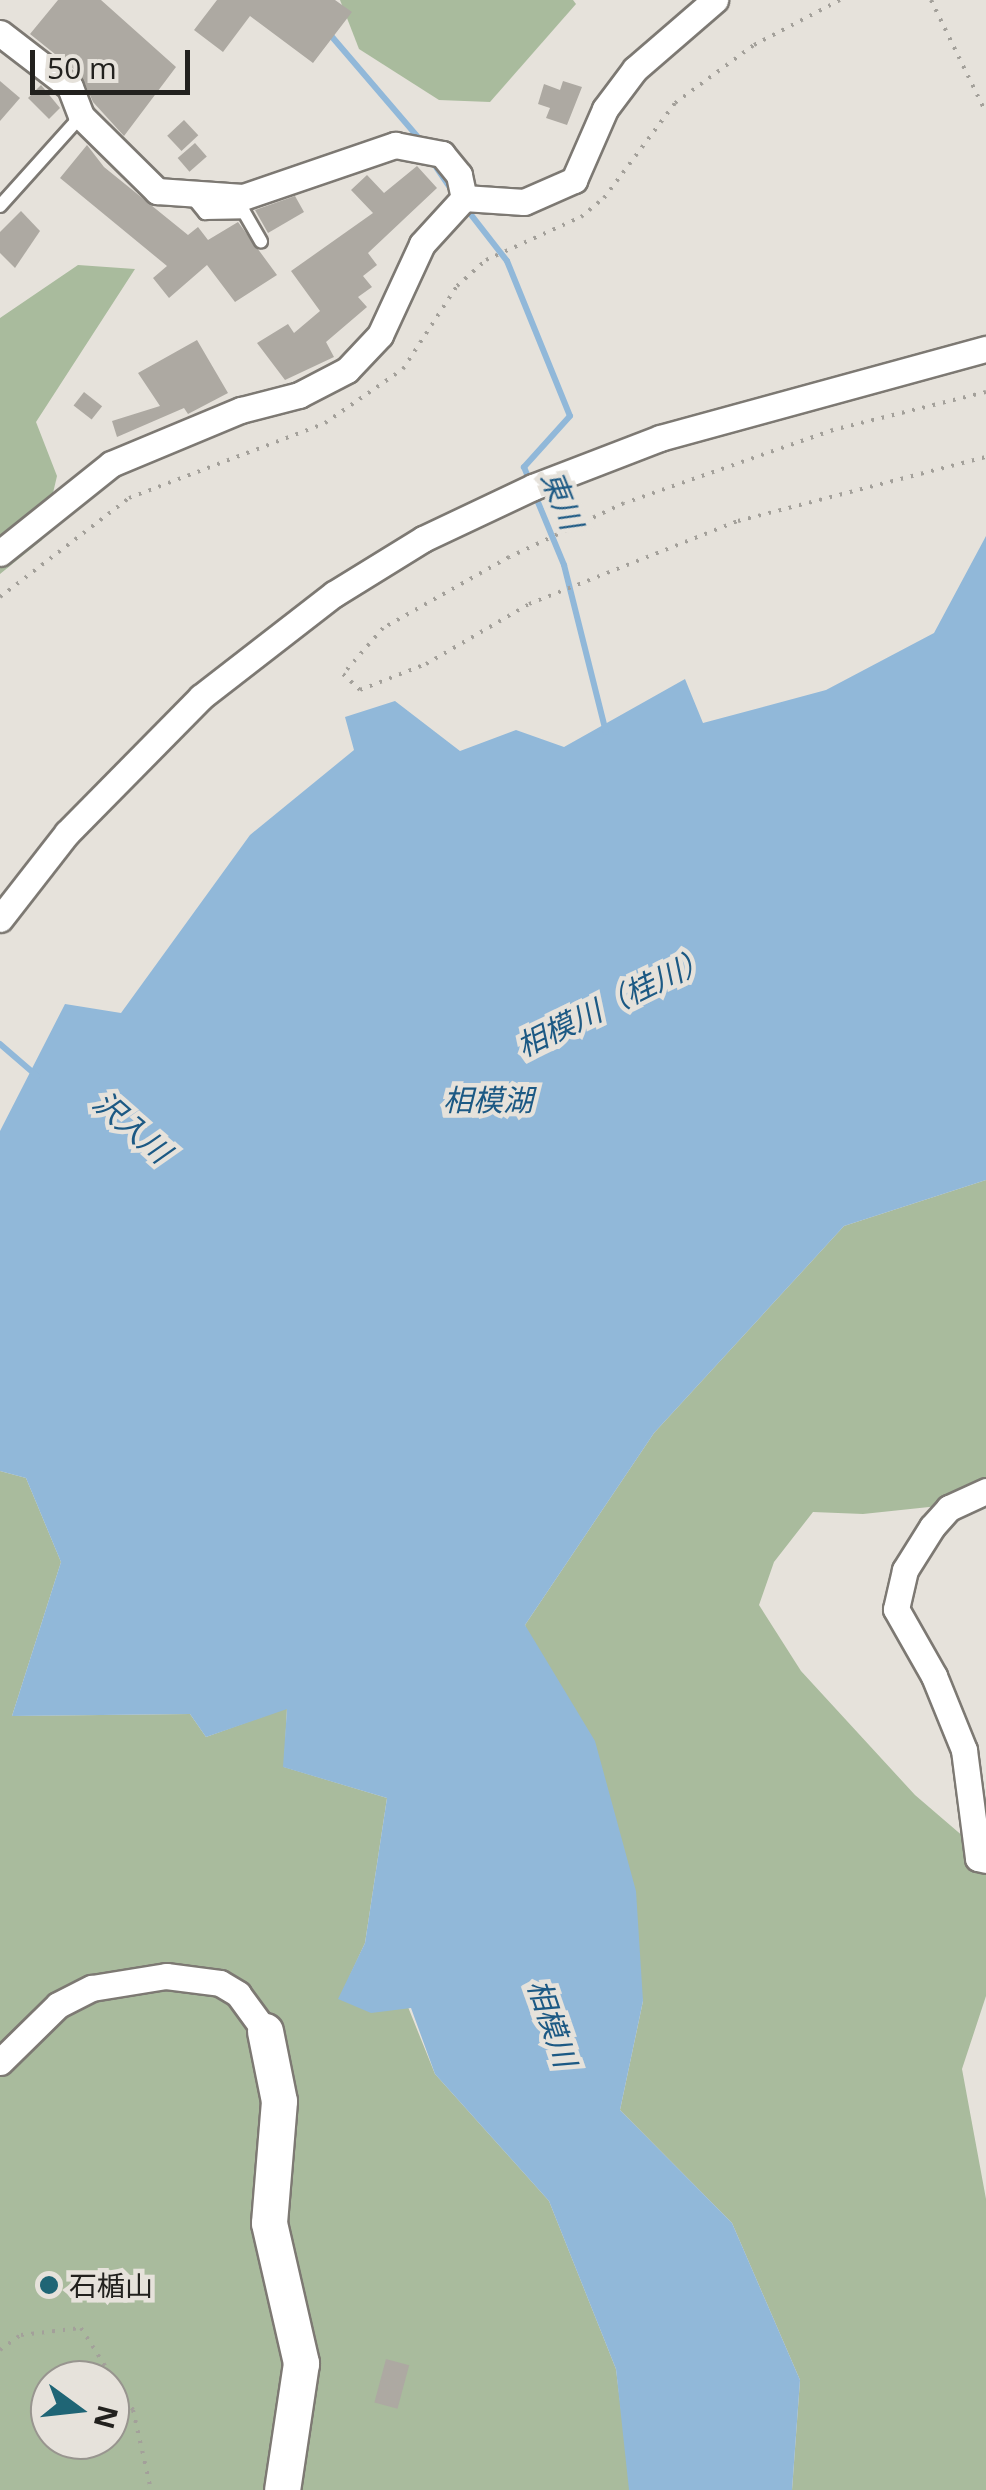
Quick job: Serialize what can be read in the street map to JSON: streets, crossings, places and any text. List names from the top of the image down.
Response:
{
  "water": [
    "東川",
    "相模川（桂川）",
    "相模湖",
    "沢入川",
    "相模川"
  ],
  "places": ["石楯山"],
  "scale_bar": "50 m",
  "north": "right"
}
